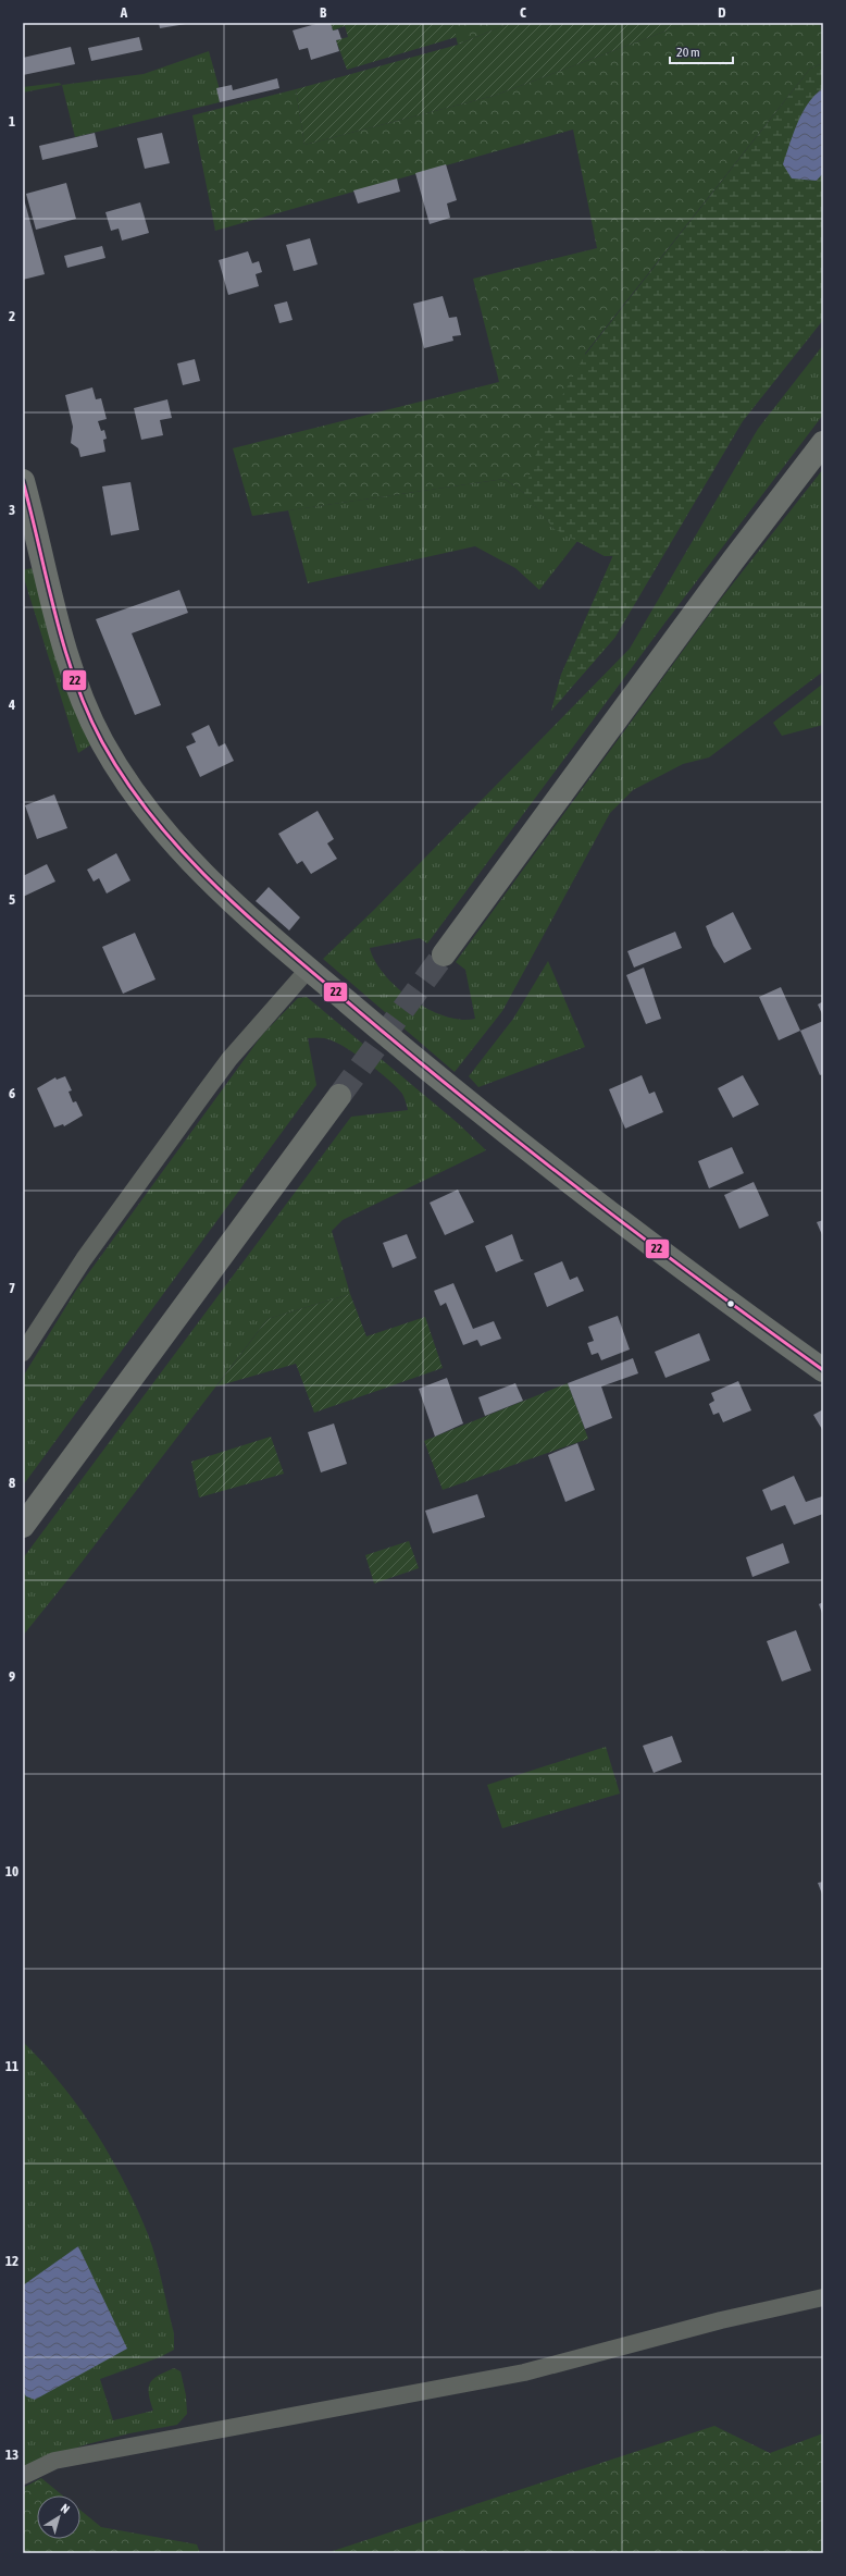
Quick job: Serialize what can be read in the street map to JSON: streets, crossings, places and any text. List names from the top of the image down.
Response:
{
  "lines": ["transit line 22"],
  "scale_bar": "20 m",
  "north": "top right",
  "grid": {
    "columns": [
      "A",
      "B",
      "C",
      "D"
    ],
    "rows": [
      "1",
      "2",
      "3",
      "4",
      "5",
      "6",
      "7",
      "8",
      "9",
      "10",
      "11",
      "12",
      "13"
    ]
  }
}
